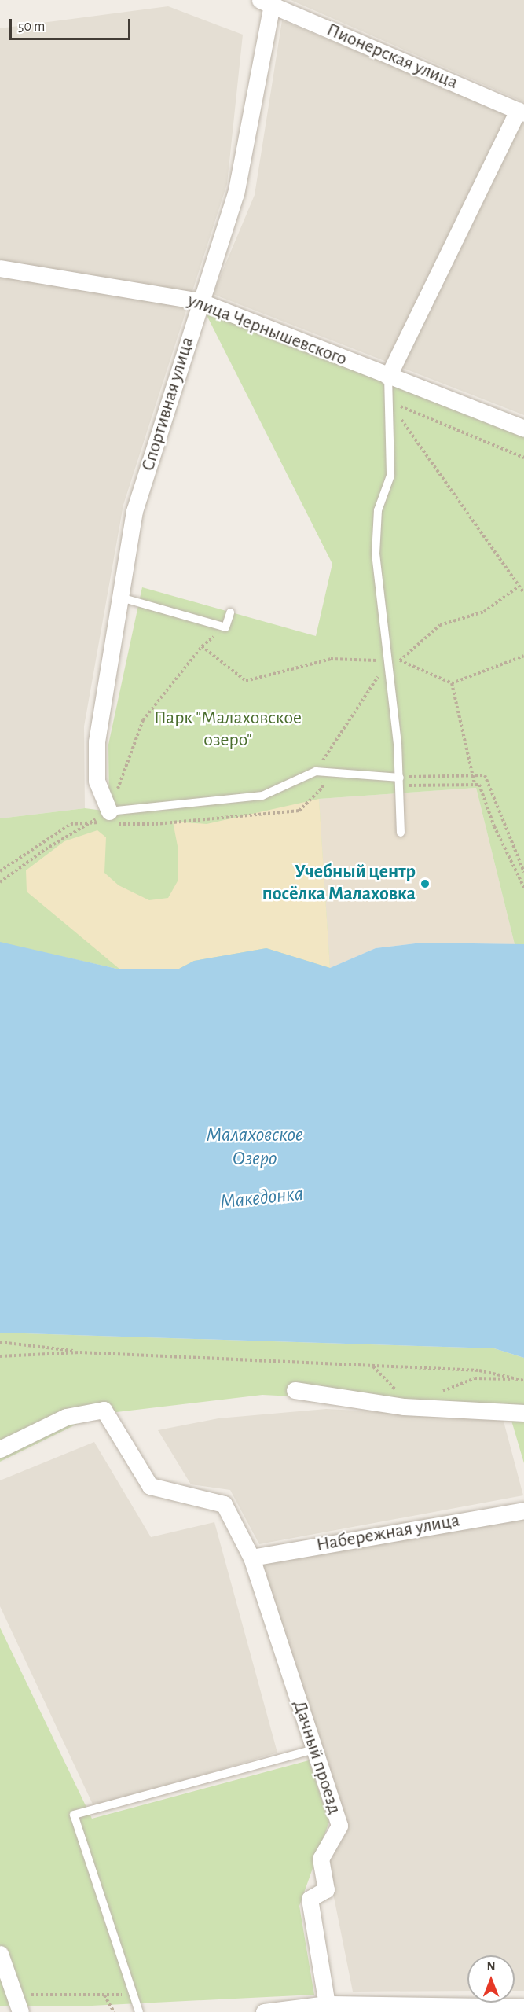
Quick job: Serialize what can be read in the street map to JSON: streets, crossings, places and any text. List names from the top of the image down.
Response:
{
  "streets": {
    "street": [
      "Пионерская улица",
      "улица Чернышевского",
      "Спортивная улица",
      "Набережная улица",
      "Дачный проезд"
    ]
  },
  "crossings": [
    ["Пионерская улица", "Спортивная улица"],
    ["улица Чернышевского", "Спортивная улица"],
    ["Набережная улица", "Дачный проезд"]
  ],
  "water": ["Малаховское Озеро", "Македонка"],
  "parks": ["Парк \"Малаховское озеро\""],
  "places": ["Учебный центр посёлка Малаховка"],
  "scale_bar": "50 m",
  "north": "top"
}
